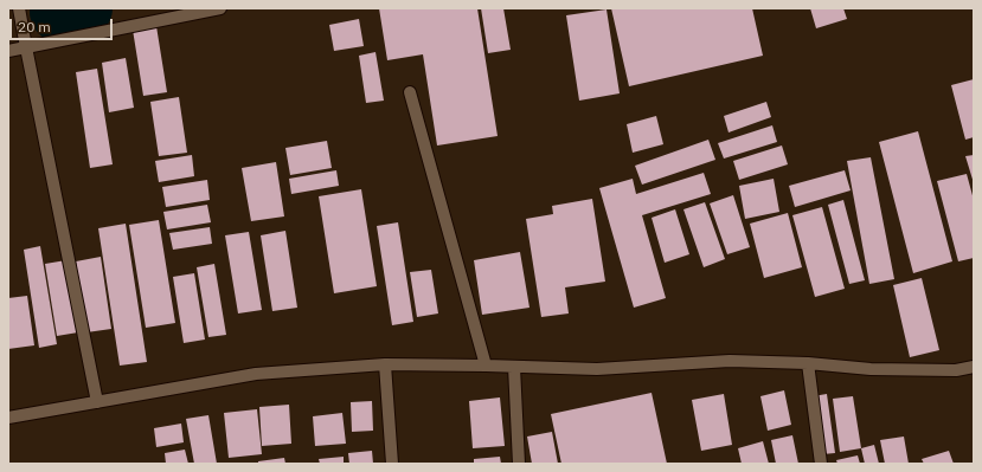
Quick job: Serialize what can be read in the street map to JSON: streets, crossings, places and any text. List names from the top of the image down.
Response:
{
  "scale_bar": "20 m"
}
